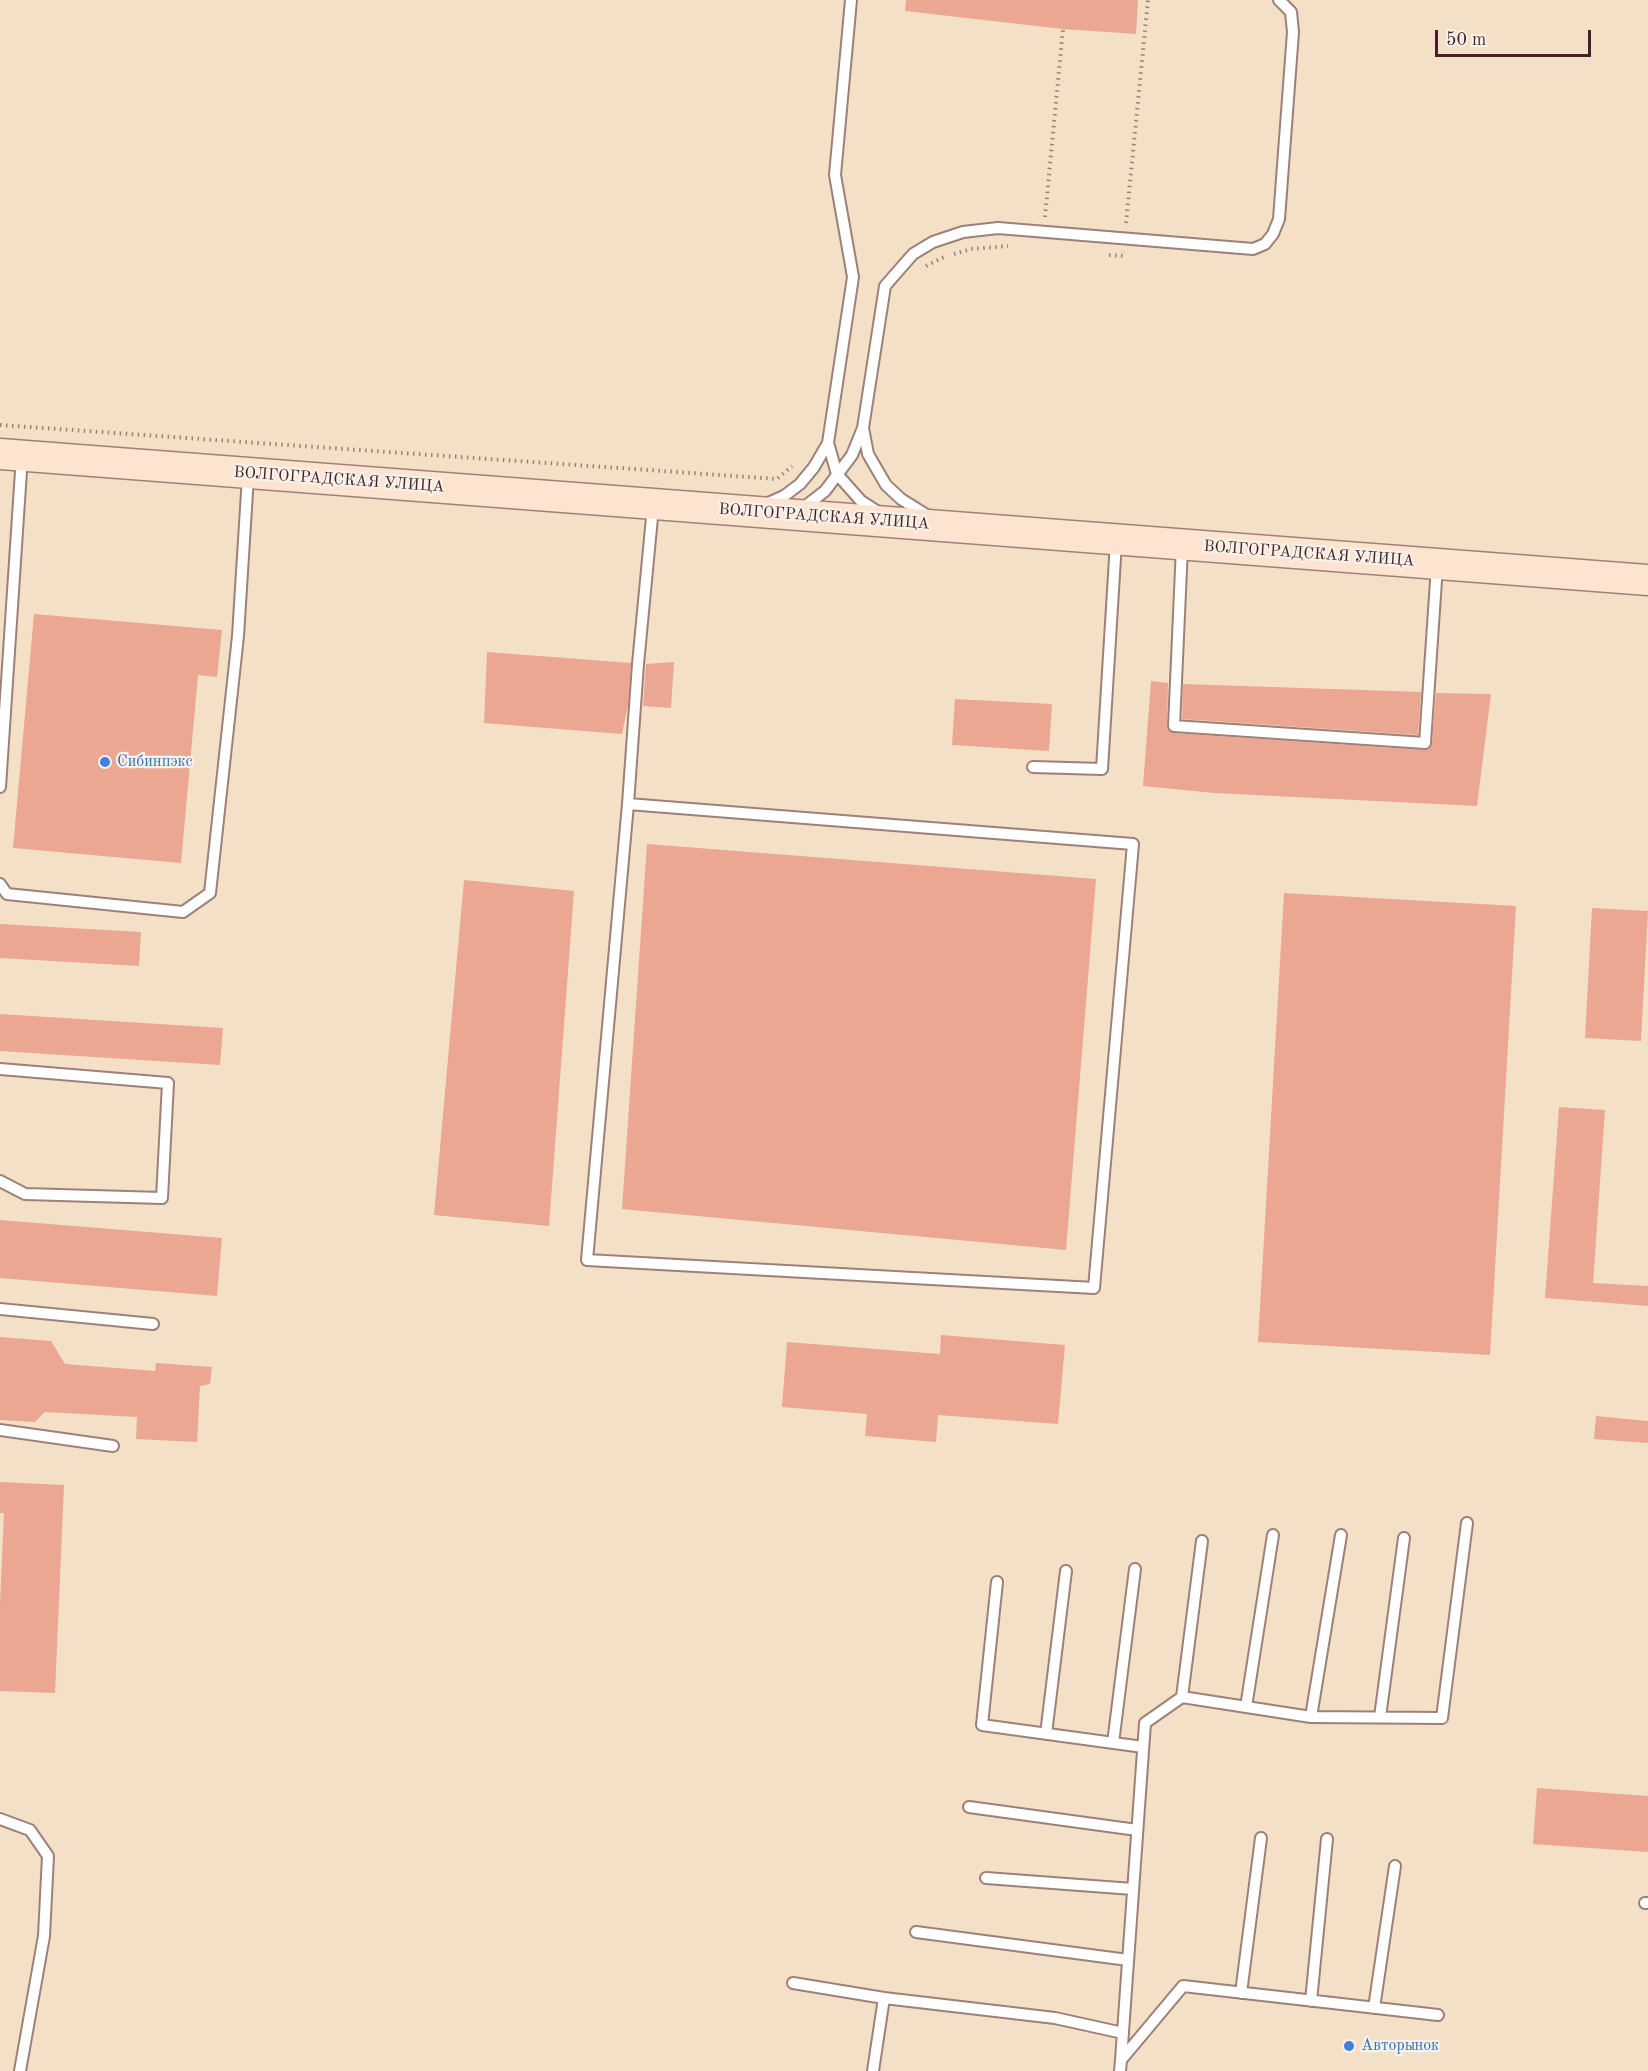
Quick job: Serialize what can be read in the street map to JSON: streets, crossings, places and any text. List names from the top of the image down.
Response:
{
  "streets": {
    "main road": ["ВОЛГОГРАДСКАЯ УЛИЦА"]
  },
  "places": ["Сибинпэкс", "Авторынок"],
  "scale_bar": "50 m"
}
